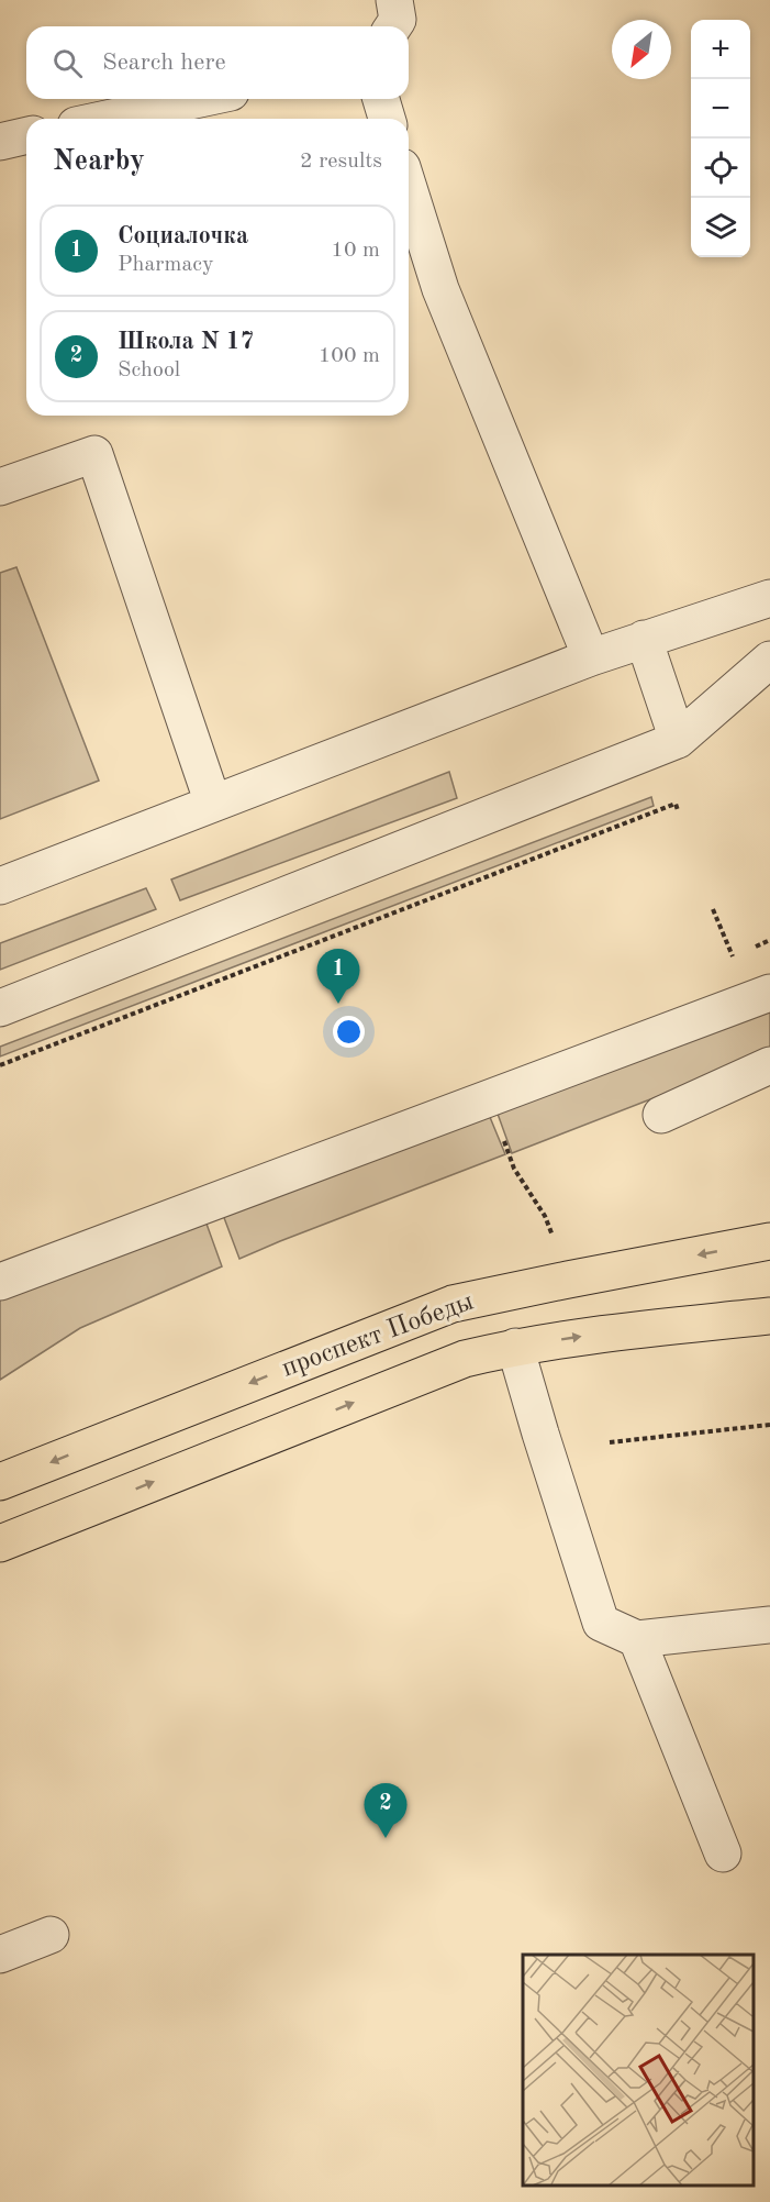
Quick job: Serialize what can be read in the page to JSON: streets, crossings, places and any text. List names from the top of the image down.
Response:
{
  "streets": {
    "main road": ["проспект Победы"]
  },
  "north": "bottom left",
  "page": {
    "map_buttons": ["+", "−"],
    "search": "Search here",
    "heading": ["Nearby", "2 results"],
    "list": [
      {
        "mark": "1",
        "name": "Социалочка",
        "note": "Pharmacy",
        "value": "10 m"
      },
      {
        "mark": "2",
        "name": "Школа N 17",
        "note": "School",
        "value": "100 m"
      }
    ],
    "pins": ["1", "2"]
  }
}
